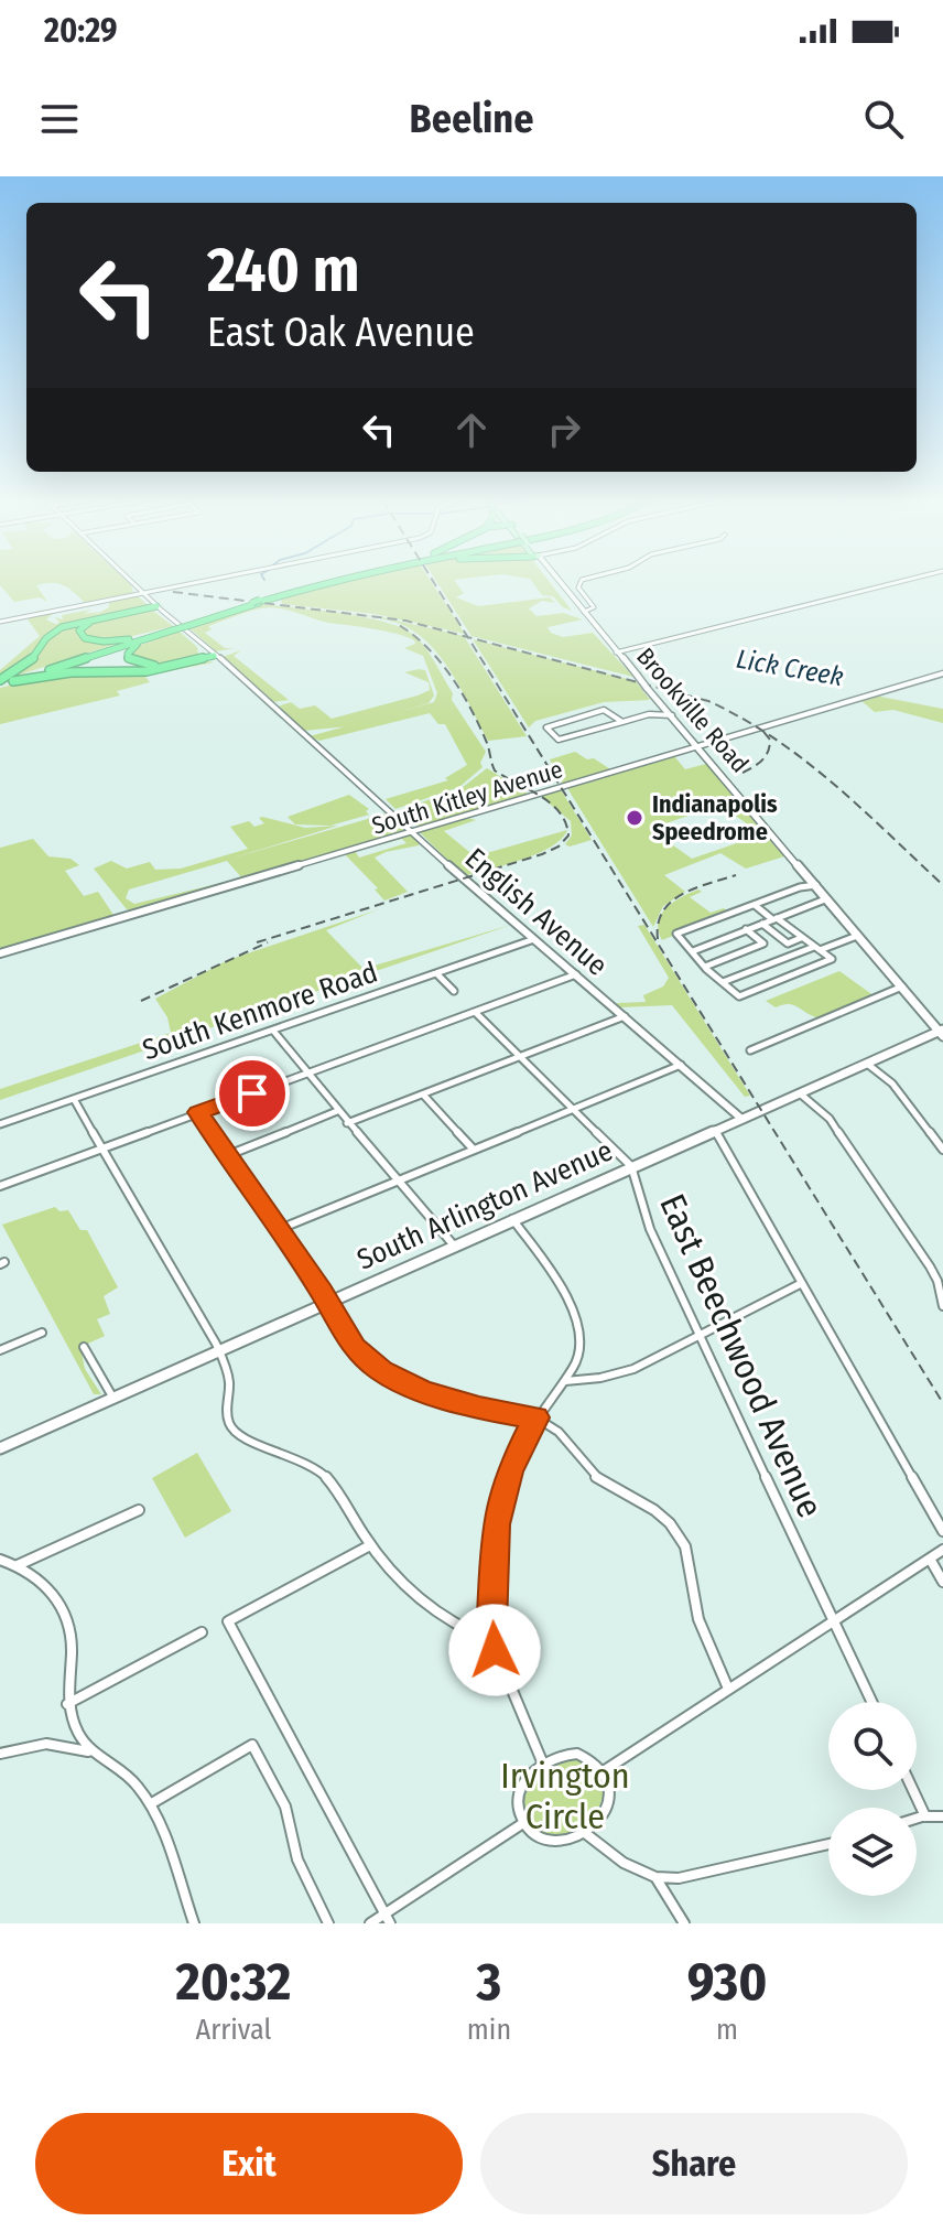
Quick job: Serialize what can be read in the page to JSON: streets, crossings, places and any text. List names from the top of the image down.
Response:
{
  "streets": {
    "main road": ["Brookville Road", "South Arlington Avenue"],
    "street": [
      "South Kitley Avenue",
      "English Avenue",
      "South Kenmore Road",
      "East Beechwood Avenue"
    ]
  },
  "crossings": [
    ["Brookville Road", "South Kitley Avenue"],
    ["Brookville Road", "South Arlington Avenue"],
    ["South Kitley Avenue", "English Avenue"],
    ["English Avenue", "South Kenmore Road"],
    ["English Avenue", "South Arlington Avenue"],
    ["South Arlington Avenue", "East Beechwood Avenue"]
  ],
  "water": ["Lick Creek"],
  "parks": ["Irvington Circle"],
  "places": ["Indianapolis Speedrome"],
  "page": {
    "status": "20:29",
    "header": "Beeline",
    "turn": ["240 m", "East Oak Avenue"],
    "eta": [
      "20:32",
      "Arrival",
      "3",
      "min",
      "930",
      "m"
    ],
    "buttons": ["Exit", "Share"]
  }
}
